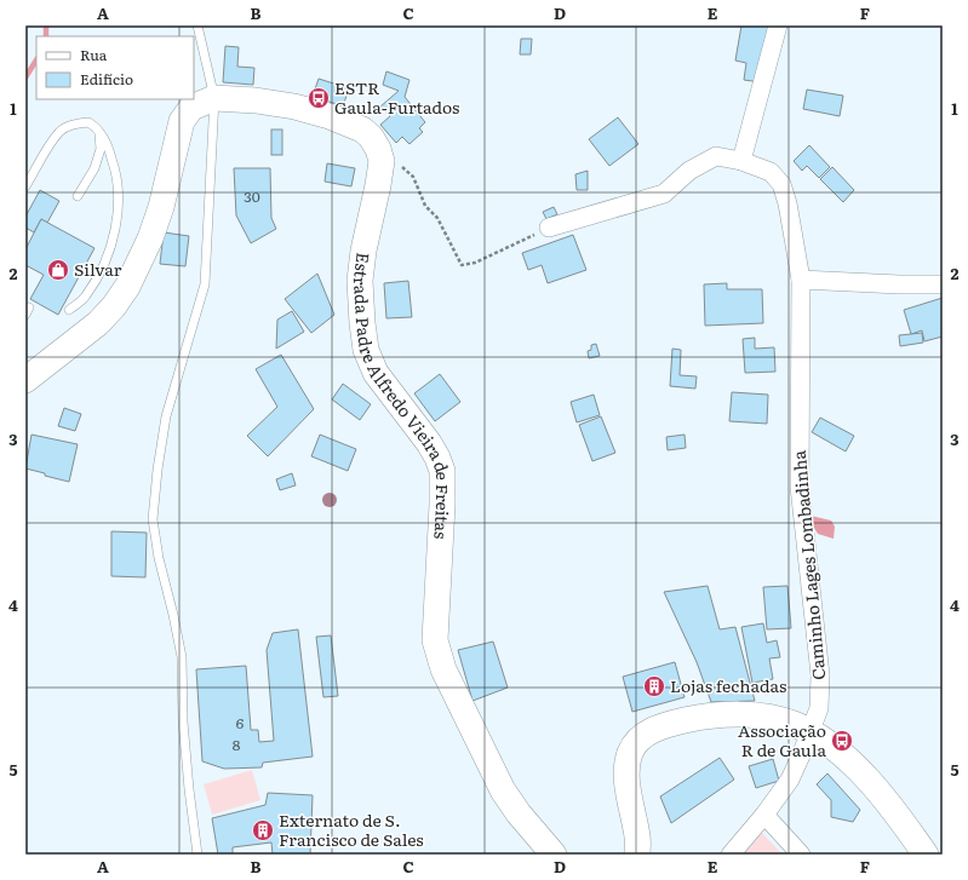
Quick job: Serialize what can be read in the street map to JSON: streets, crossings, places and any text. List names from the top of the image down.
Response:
{
  "streets": {
    "main road": ["Estrada Padre Alfredo Vieira de Freitas"],
    "street": ["Caminho Lages Lombadinha"]
  },
  "places": {
    "bus stop": ["ESTR Gaula-Furtados", "Associação R de Gaula"],
    "shop": ["Silvar"],
    "building": ["Lojas fechadas", "Externato de S. Francisco de Sales"]
  },
  "house_numbers": ["30", "6", "8"],
  "legend": ["Rua", "Edifício"],
  "grid": {
    "columns": [
      "A",
      "B",
      "C",
      "D",
      "E",
      "F"
    ],
    "rows": [
      "1",
      "2",
      "3",
      "4",
      "5"
    ]
  }
}
